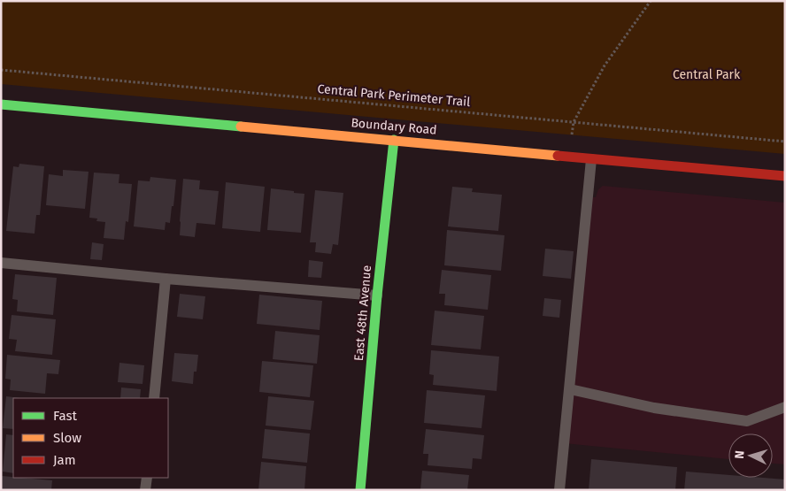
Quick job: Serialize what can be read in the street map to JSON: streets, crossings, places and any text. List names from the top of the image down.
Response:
{
  "streets": {
    "main road": ["Boundary Road", "East 48th Avenue"],
    "path": ["Central Park Perimeter Trail"]
  },
  "crossings": [
    ["Boundary Road", "East 48th Avenue"]
  ],
  "parks": ["Central Park"],
  "legend": ["Fast", "Slow", "Jam"],
  "north": "left"
}
